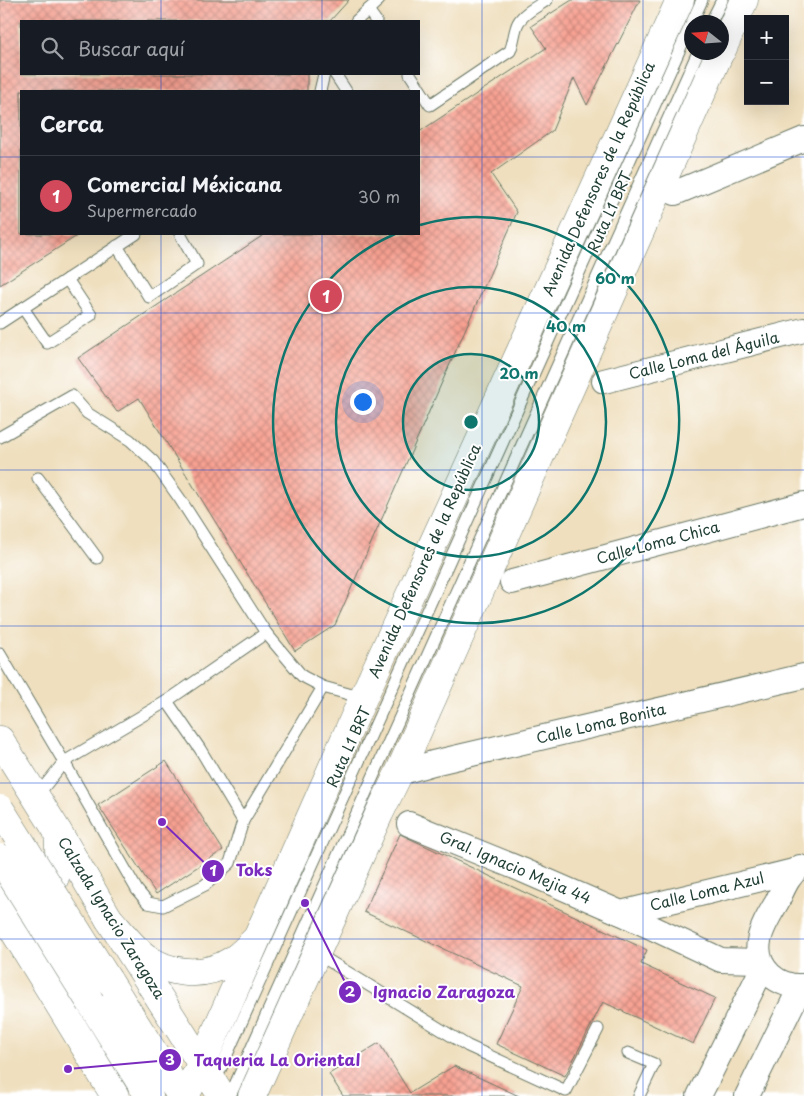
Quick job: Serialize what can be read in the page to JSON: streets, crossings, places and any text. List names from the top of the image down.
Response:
{
  "streets": {
    "main road": ["Avenida Defensores de la República", "Calzada Ignacio Zaragoza"],
    "street": [
      "Calle Loma del Águila",
      "Calle Loma Chica",
      "Calle Loma Bonita",
      "Gral. Ignacio Mejia 44",
      "Calle Loma Azul"
    ],
    "lane": ["Ruta L1 BRT"]
  },
  "crossings": [
    ["Avenida Defensores de la República", "Ruta L1 BRT"],
    ["Avenida Defensores de la República", "Calzada Ignacio Zaragoza"],
    ["Ruta L1 BRT", "Calzada Ignacio Zaragoza"],
    ["Gral. Ignacio Mejia 44", "Calle Loma Azul"]
  ],
  "places": ["Toks", "Ignacio Zaragoza", "Taqueria La Oriental"],
  "north": "left",
  "page": {
    "map_buttons": ["+", "−"],
    "search": "Buscar aquí",
    "heading": "Cerca",
    "list": [
      {
        "mark": "1",
        "name": "Comercial Méxicana",
        "note": "Supermercado",
        "value": "30 m"
      }
    ],
    "pins": "1"
  },
  "rings": ["60 m", "40 m", "20 m"]
}
